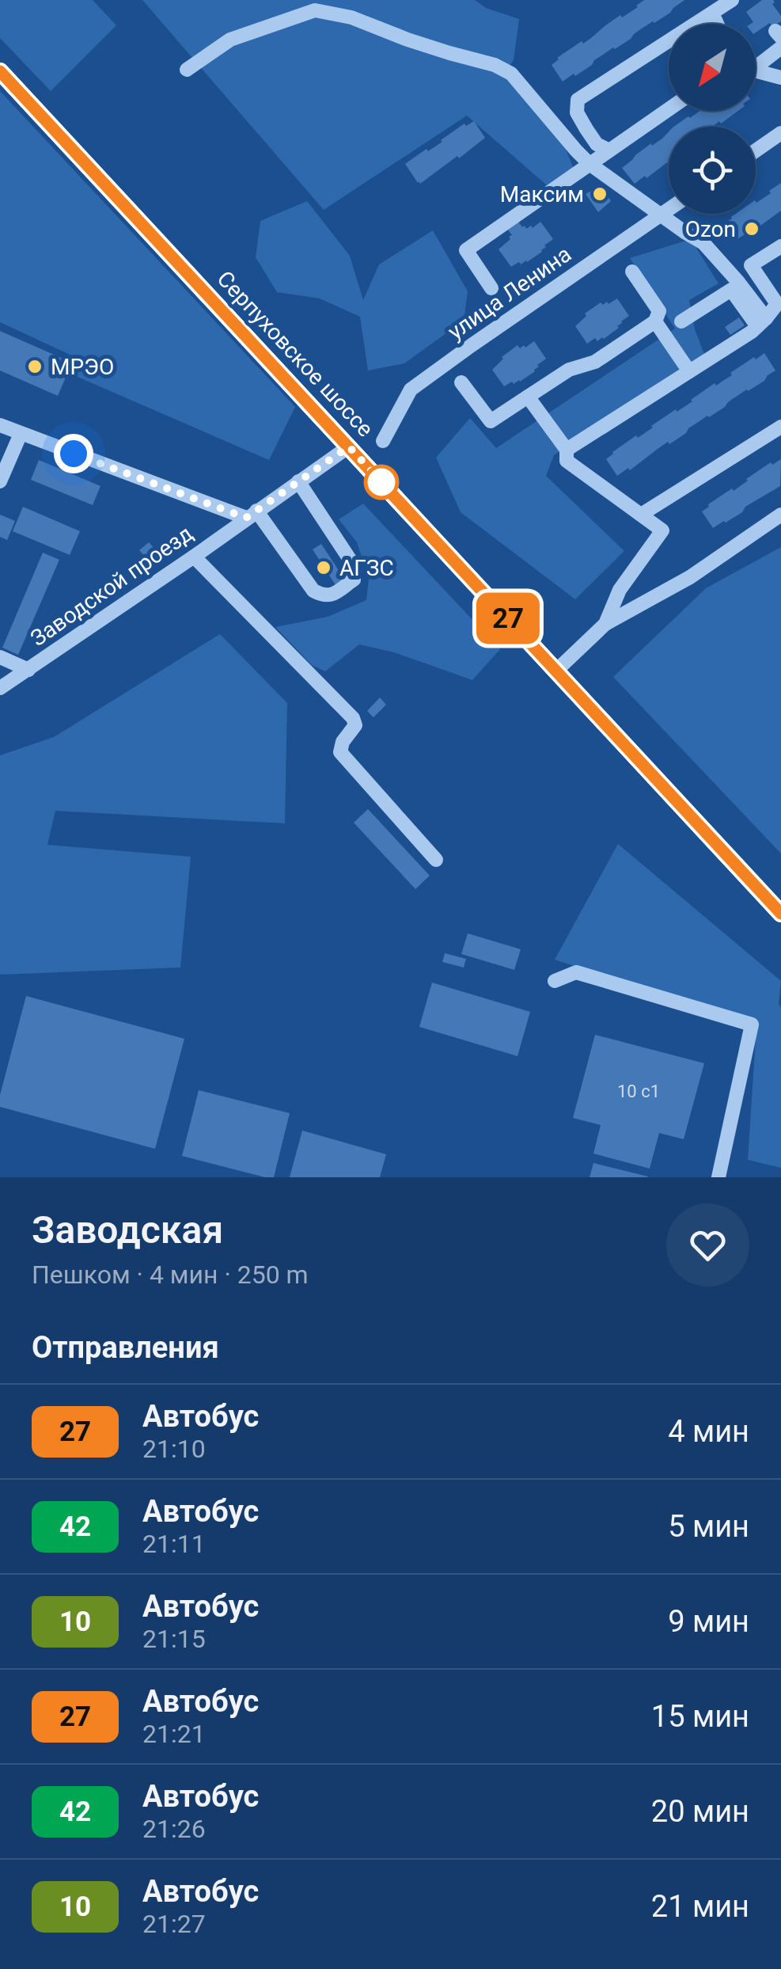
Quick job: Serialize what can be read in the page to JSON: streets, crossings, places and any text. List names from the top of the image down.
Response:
{
  "streets": {
    "main road": ["Серпуховское шоссе"],
    "street": ["улица Ленина", "Заводской проезд"]
  },
  "crossings": [
    ["Серпуховское шоссе", "Заводской проезд"]
  ],
  "places": [
    "Максим",
    "Ozon",
    "МРЭО",
    "АГЗС"
  ],
  "lines": ["bus line 27"],
  "house_numbers": ["10 с1"],
  "north": "bottom left",
  "page": {
    "on_map": "27",
    "heading": [
      ["Заводская", "Пешком · 4 мин · 250 m"],
      "Отправления"
    ],
    "list": [
      {
        "mark": "27",
        "name": "Автобус",
        "note": "21:10",
        "value": "4 мин"
      },
      {
        "mark": "42",
        "name": "Автобус",
        "note": "21:11",
        "value": "5 мин"
      },
      {
        "mark": "10",
        "name": "Автобус",
        "note": "21:15",
        "value": "9 мин"
      },
      {
        "mark": "27",
        "name": "Автобус",
        "note": "21:21",
        "value": "15 мин"
      },
      {
        "mark": "42",
        "name": "Автобус",
        "note": "21:26",
        "value": "20 мин"
      },
      {
        "mark": "10",
        "name": "Автобус",
        "note": "21:27",
        "value": "21 мин"
      }
    ]
  }
}
